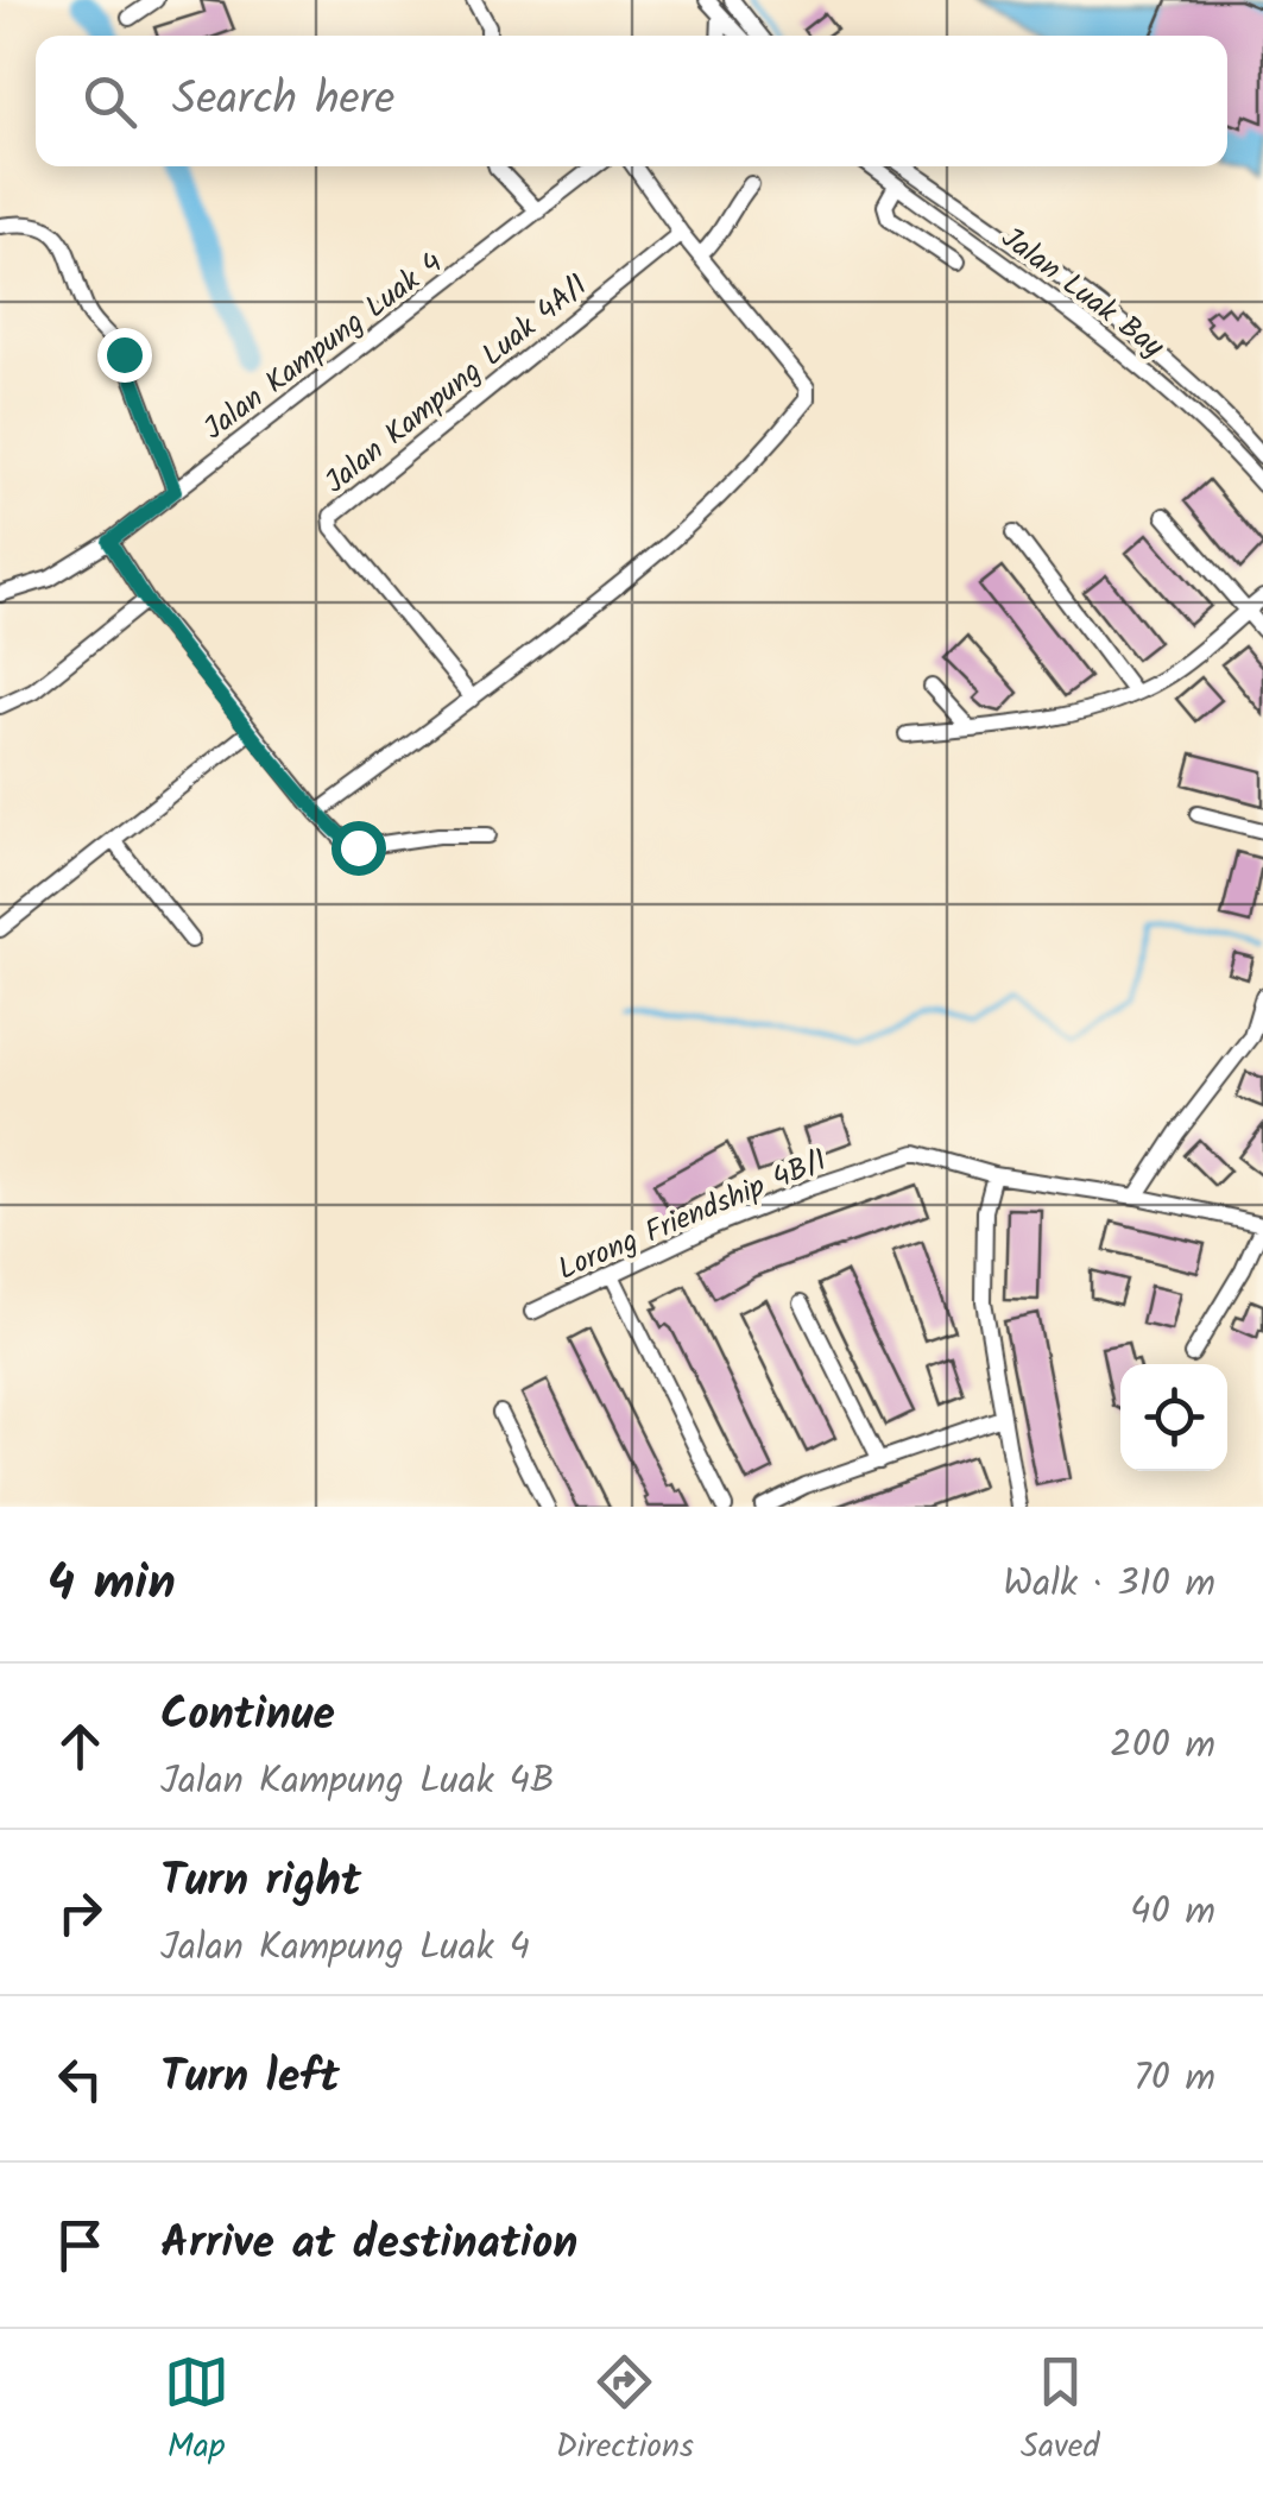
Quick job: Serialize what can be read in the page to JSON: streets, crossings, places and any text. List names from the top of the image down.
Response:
{
  "streets": {
    "street": [
      "Jalan Luak Bay",
      "Jalan Kampung Luak 4",
      "Jalan Kampung Luak 4A/1",
      "Lorong Friendship 4B/1"
    ]
  },
  "page": {
    "search": "Search here",
    "heading": ["4 min", "Walk · 310 m"],
    "list": [
      ["Continue", "Jalan Kampung Luak 4B", "200 m"],
      ["Turn right", "Jalan Kampung Luak 4", "40 m"],
      ["Turn left", "70 m"],
      "Arrive at destination"
    ],
    "nav": ["Map", "Directions", "Saved"]
  }
}
